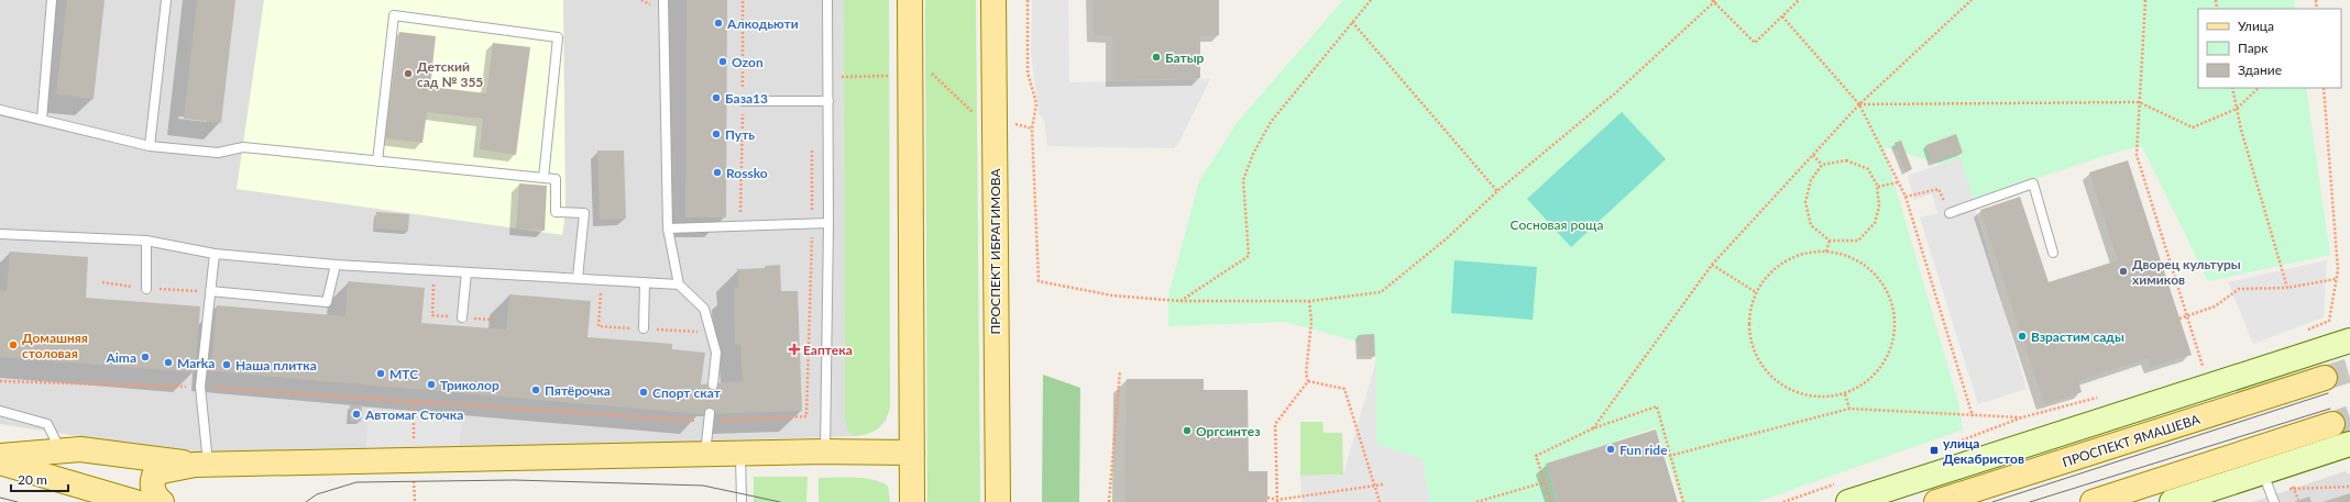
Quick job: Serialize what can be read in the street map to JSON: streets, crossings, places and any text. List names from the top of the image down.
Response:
{
  "streets": {
    "main road": ["ПРОСПЕКТ ИБРАГИМОВА", "ПРОСПЕКТ ЯМАШЕВА"]
  },
  "parks": ["Сосновая роща"],
  "places": {
    "other": [
      "Алкодьюти",
      "Батыр",
      "Ozon",
      "Детский сад № 355",
      "База13",
      "Путь",
      "Rossko",
      "Дворец культуры химиков",
      "Взрастим сады",
      "Домашняя столовая",
      "Aima",
      "Marka",
      "Наша плитка",
      "МТС",
      "Триколор",
      "Пятёрочка",
      "Спорт скат",
      "Автомаг Сточка",
      "Оргсинтез",
      "Fun ride"
    ],
    "health": ["Еаптека"],
    "transit": ["улица Декабристов"]
  },
  "legend": ["Улица", "Парк", "Здание"],
  "scale_bar": "20 m"
}
